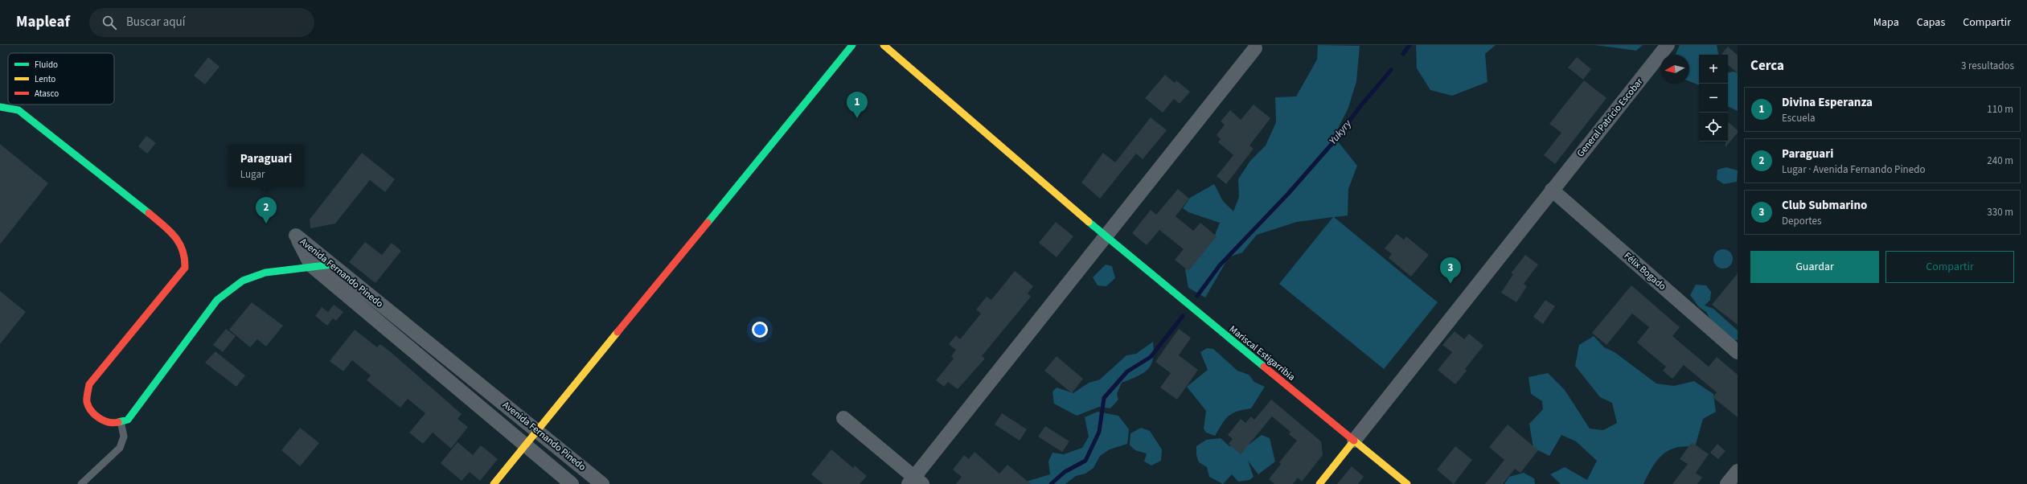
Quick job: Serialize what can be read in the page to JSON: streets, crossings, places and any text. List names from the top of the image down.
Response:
{
  "streets": {
    "street": [
      "General Patricio Escobar",
      "Félix Bogado",
      "Avenida Fernando Pinedo",
      "Mariscal Estigarribia"
    ]
  },
  "crossings": [
    ["General Patricio Escobar", "Félix Bogado"],
    ["General Patricio Escobar", "Mariscal Estigarribia"]
  ],
  "water": ["Yukyry"],
  "legend": ["Fluido", "Lento", "Atasco"],
  "north": "left",
  "page": {
    "header": "Mapleaf",
    "search": "Buscar aquí",
    "nav": ["Mapa", "Capas", "Compartir"],
    "heading": ["Cerca", "3 resultados"],
    "map_buttons": ["+", "−"],
    "list": [
      {
        "mark": "1",
        "name": "Divina Esperanza",
        "note": "Escuela",
        "value": "110 m"
      },
      {
        "mark": "2",
        "name": "Paraguari",
        "note": "Lugar · Avenida Fernando Pinedo",
        "value": "240 m"
      },
      {
        "mark": "3",
        "name": "Club Submarino",
        "note": "Deportes",
        "value": "330 m"
      }
    ],
    "pins": ["1", "2", "3"],
    "popup": ["Paraguari", "Lugar"],
    "buttons": ["Guardar", "Compartir"]
  }
}
